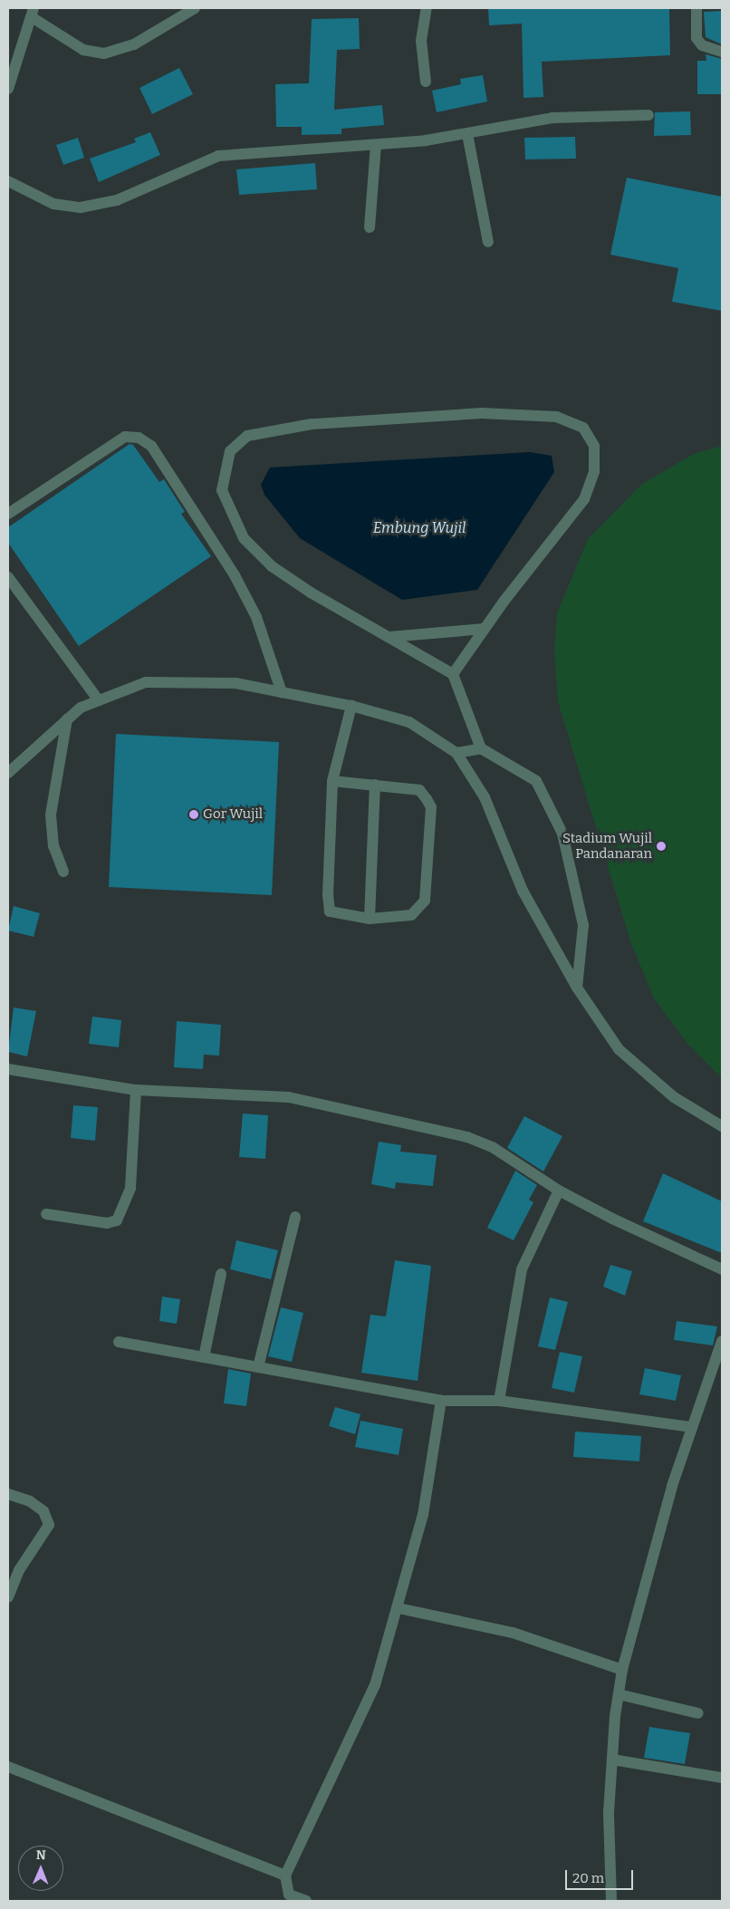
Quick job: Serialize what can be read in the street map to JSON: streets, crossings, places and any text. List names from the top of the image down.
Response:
{
  "water": ["Embung Wujil"],
  "places": ["Gor Wujil", "Stadium Wujil Pandanaran"],
  "scale_bar": "20 m",
  "north": "top"
}
